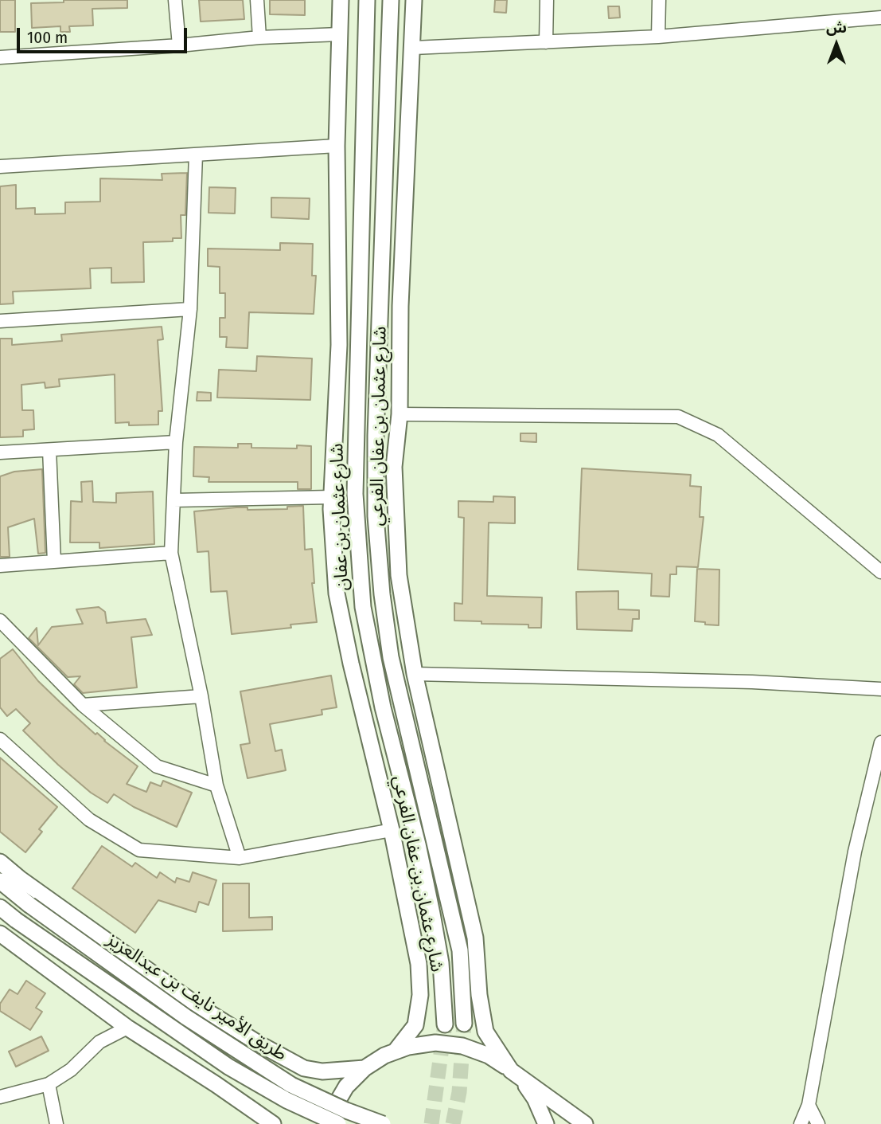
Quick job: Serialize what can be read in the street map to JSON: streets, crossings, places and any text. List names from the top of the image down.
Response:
{
  "streets": {
    "main road": ["شارع عثمان بن عفان الفرعي", "شارع عثمان بن عفان", "طريق الأمير نايف بن عبدالعزيز"]
  },
  "scale_bar": "100 m",
  "north": "top"
}
